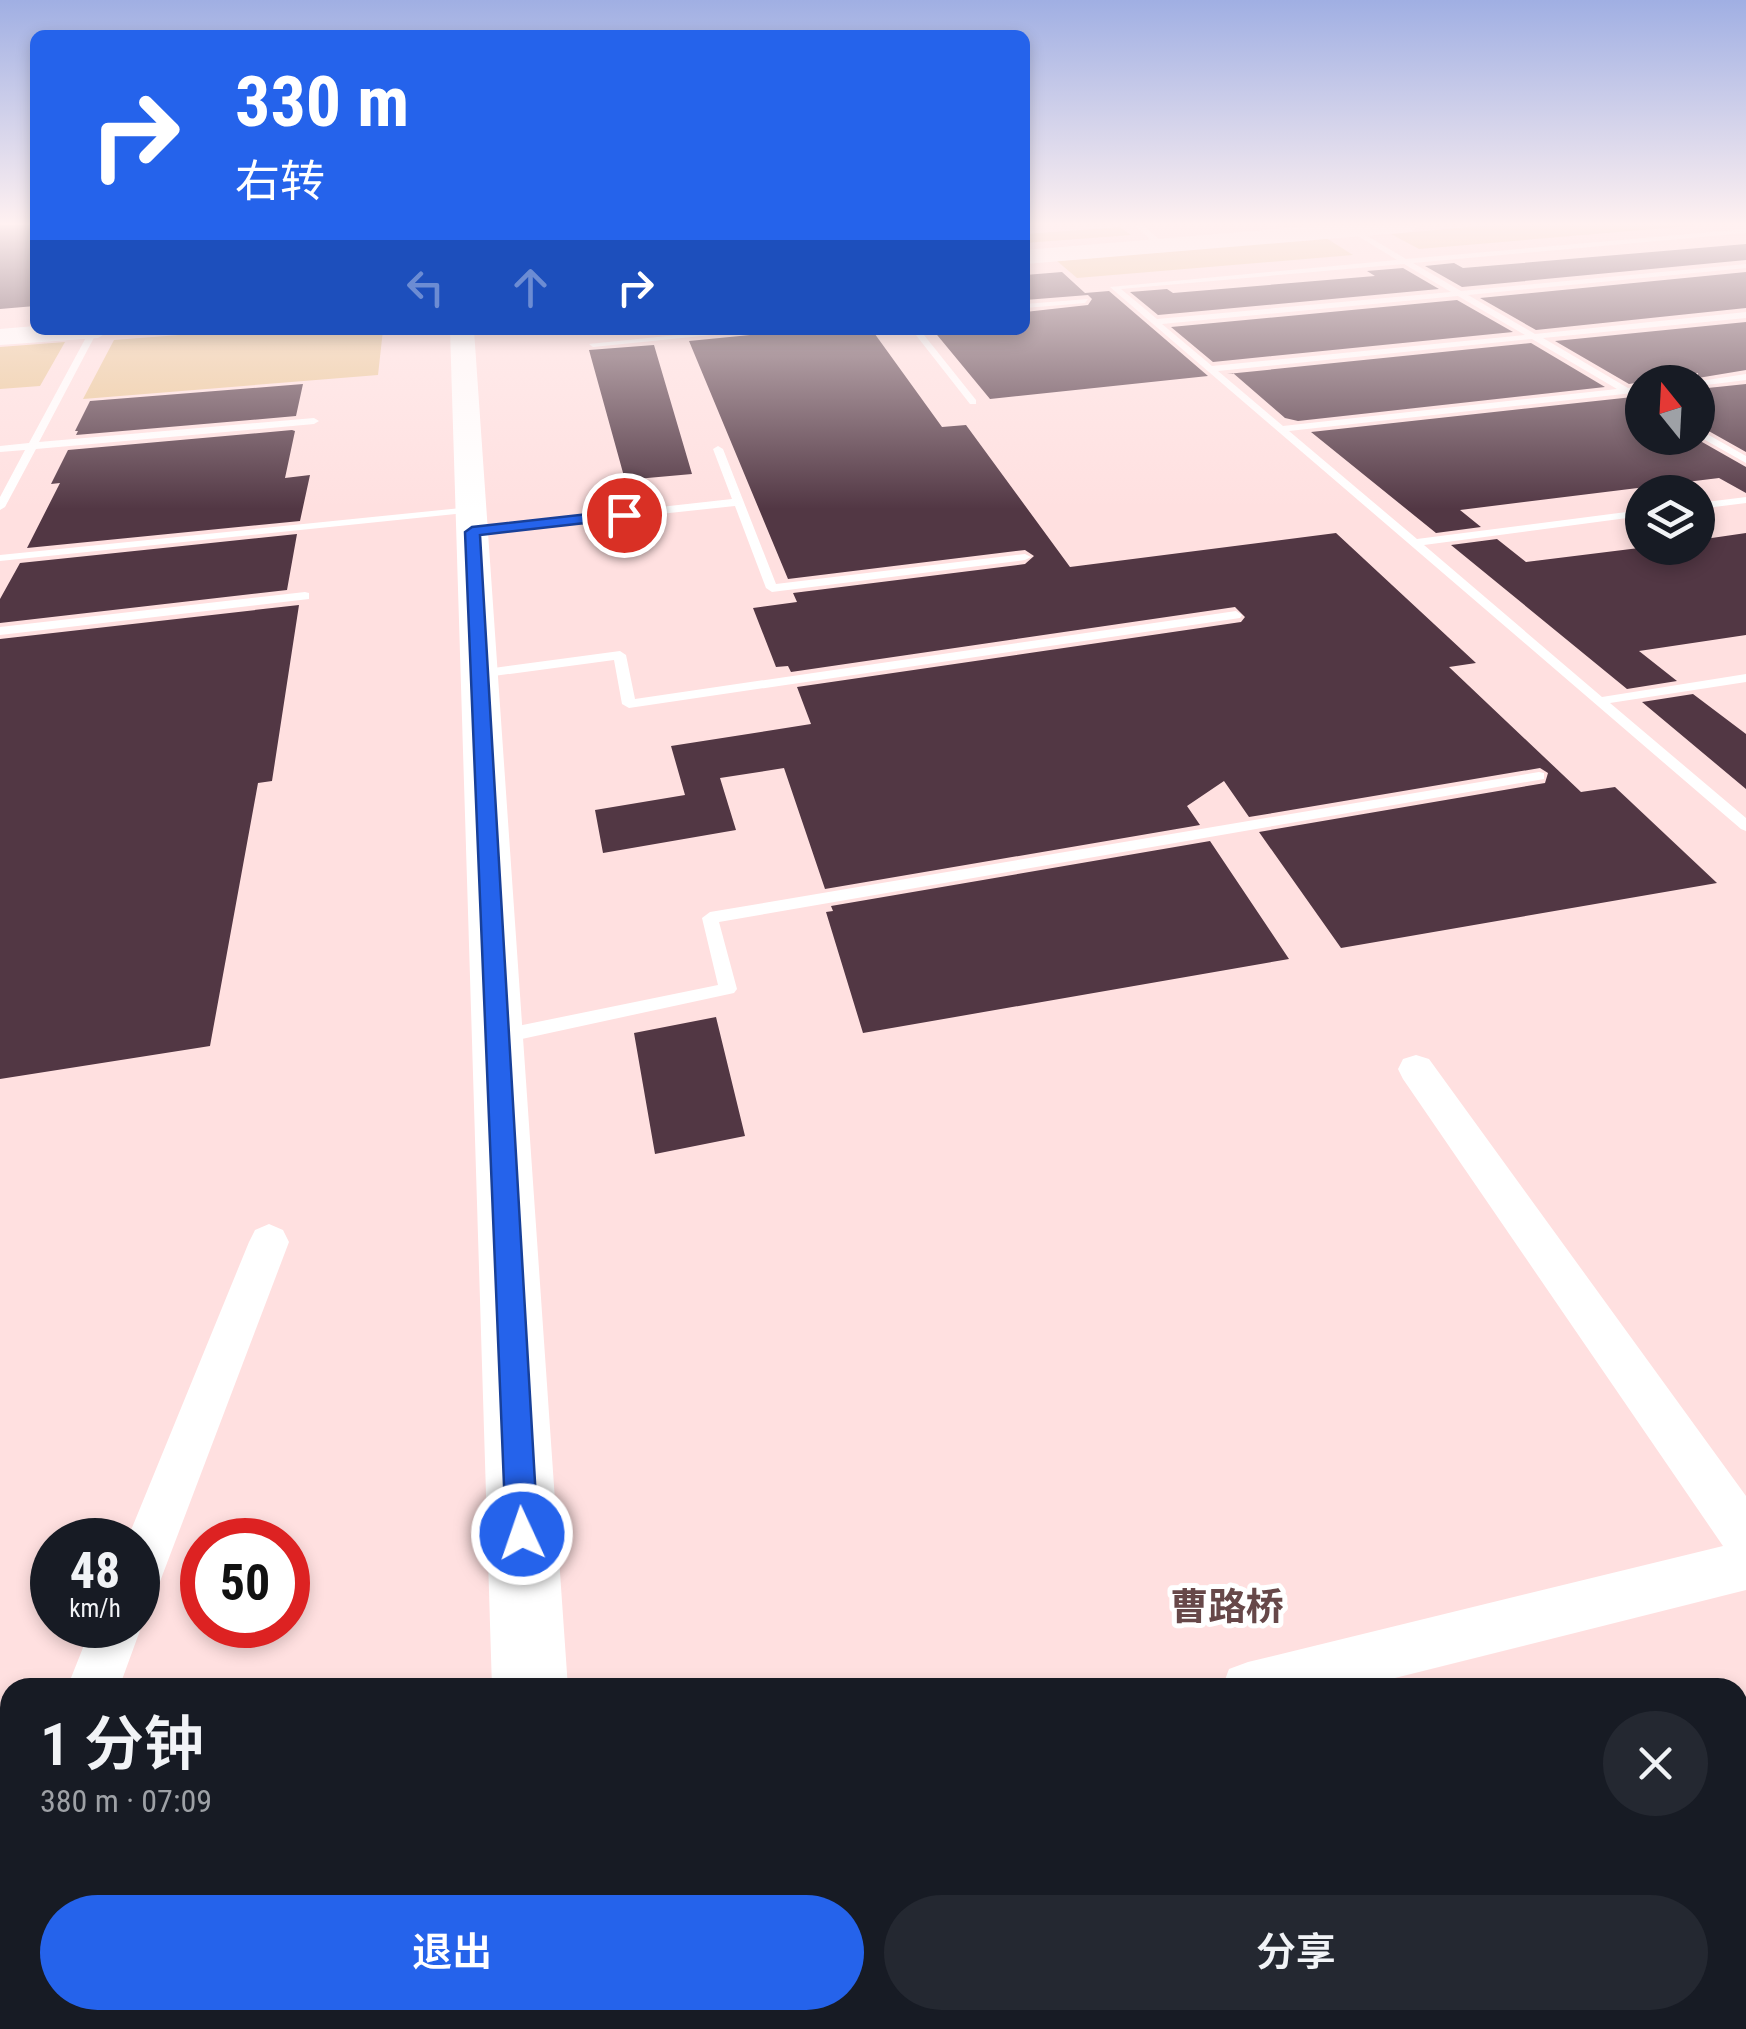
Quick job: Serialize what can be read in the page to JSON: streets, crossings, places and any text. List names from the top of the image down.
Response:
{
  "districts": ["曹路桥"],
  "north": "top",
  "page": {
    "turn": ["330 m", "右转"],
    "speed": "48 km/h",
    "limit": "50",
    "heading": ["1 分钟", "380 m · 07:09"],
    "buttons": ["退出", "分享"]
  }
}
